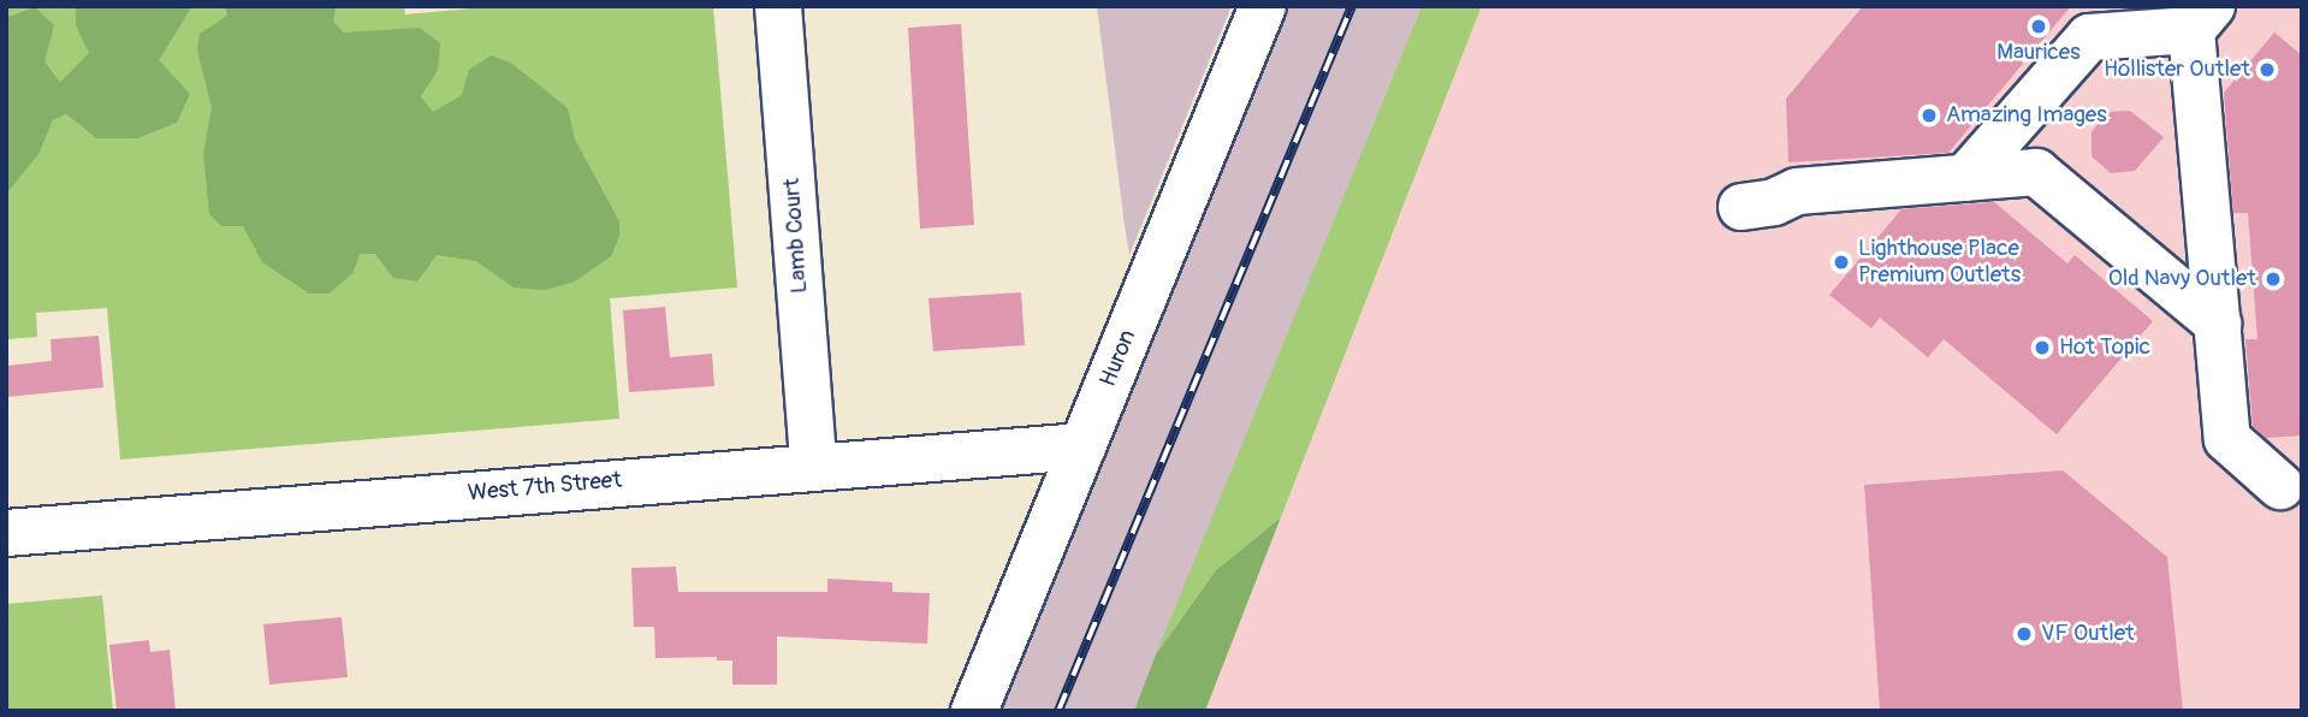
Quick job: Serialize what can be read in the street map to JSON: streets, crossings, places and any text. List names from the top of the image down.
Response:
{
  "streets": {
    "street": ["Lamb Court", "Huron", "West 7th Street"]
  },
  "crossings": [
    ["Lamb Court", "West 7th Street"],
    ["Huron", "West 7th Street"]
  ],
  "places": [
    "Maurices",
    "Hollister Outlet",
    "Amazing Images",
    "Lighthouse Place Premium Outlets",
    "Old Navy Outlet",
    "Hot Topic",
    "VF Outlet"
  ]
}
